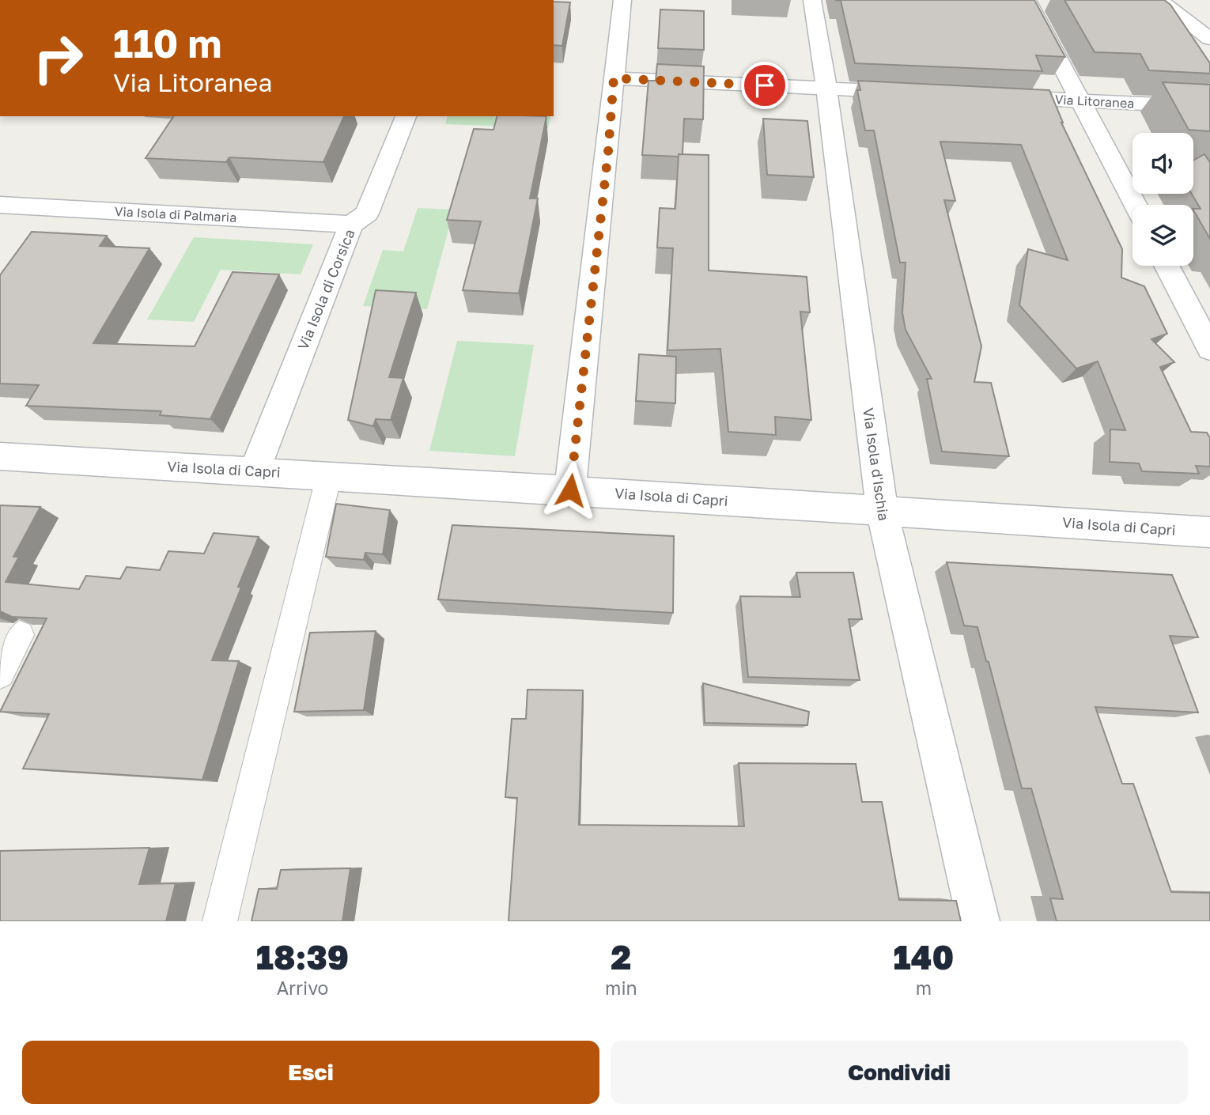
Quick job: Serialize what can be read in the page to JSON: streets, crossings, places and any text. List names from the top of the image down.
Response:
{
  "streets": {
    "street": [
      "Via Litoranea",
      "Via Isola di Palmaria",
      "Via Isola di Corsica",
      "Via Isola d'Ischia",
      "Via Isola di Capri"
    ]
  },
  "crossings": [
    ["Via Isola di Palmaria", "Via Isola di Corsica"],
    ["Via Isola di Corsica", "Via Isola di Capri"],
    ["Via Isola d'Ischia", "Via Isola di Capri"]
  ],
  "page": {
    "turn": ["110 m", "Via Litoranea"],
    "eta": [
      "18:39",
      "Arrivo",
      "2",
      "min",
      "140",
      "m"
    ],
    "buttons": ["Esci", "Condividi"]
  }
}
